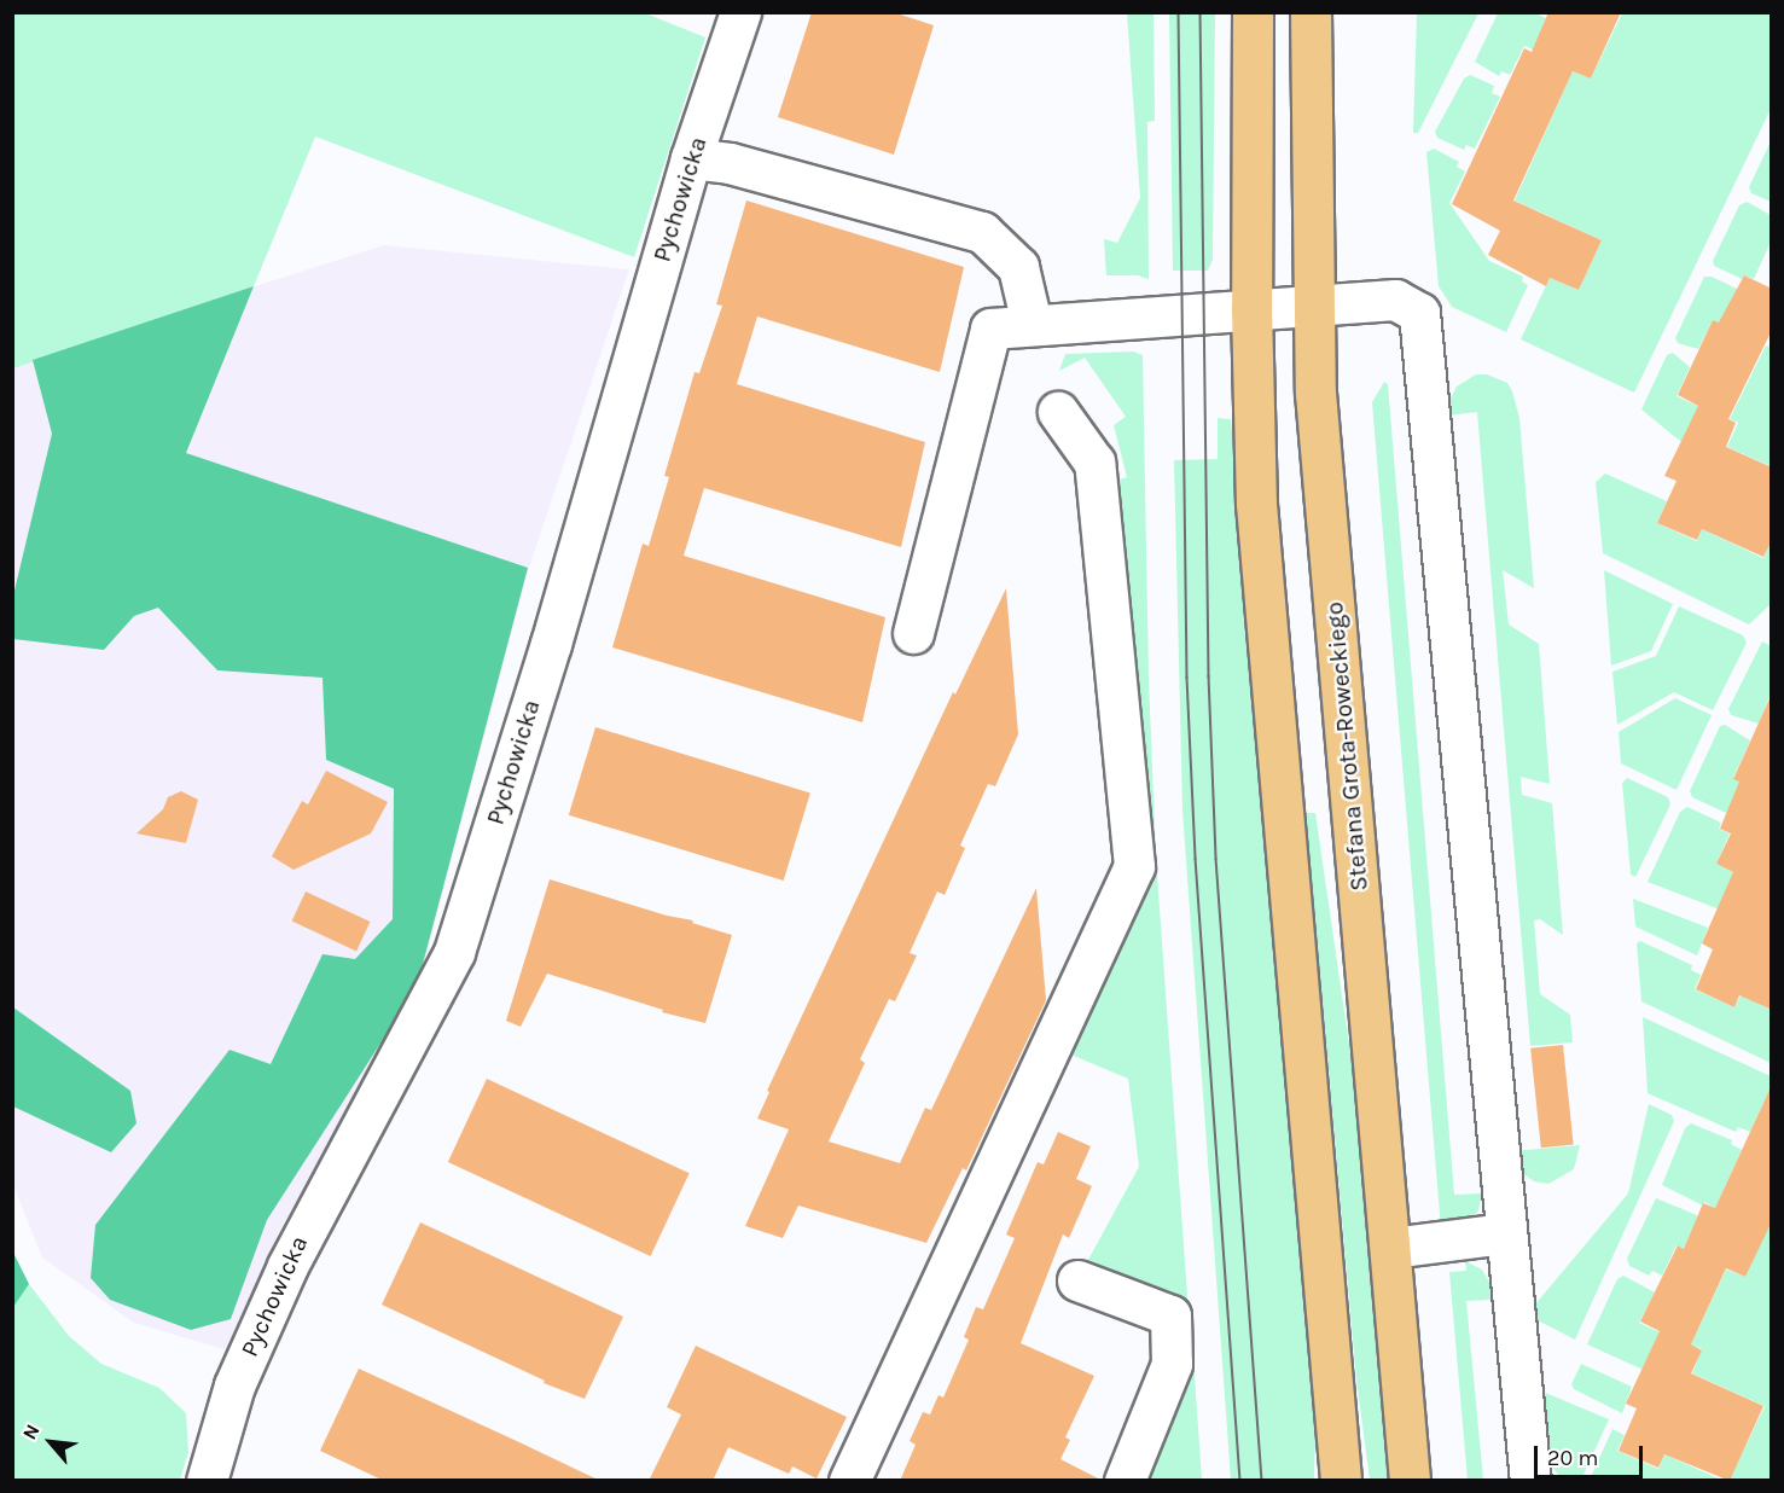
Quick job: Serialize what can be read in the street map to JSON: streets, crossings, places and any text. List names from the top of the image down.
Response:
{
  "streets": {
    "main road": ["Stefana Grota-Roweckiego"],
    "street": ["Pychowicka"]
  },
  "scale_bar": "20 m",
  "north": "top left"
}
